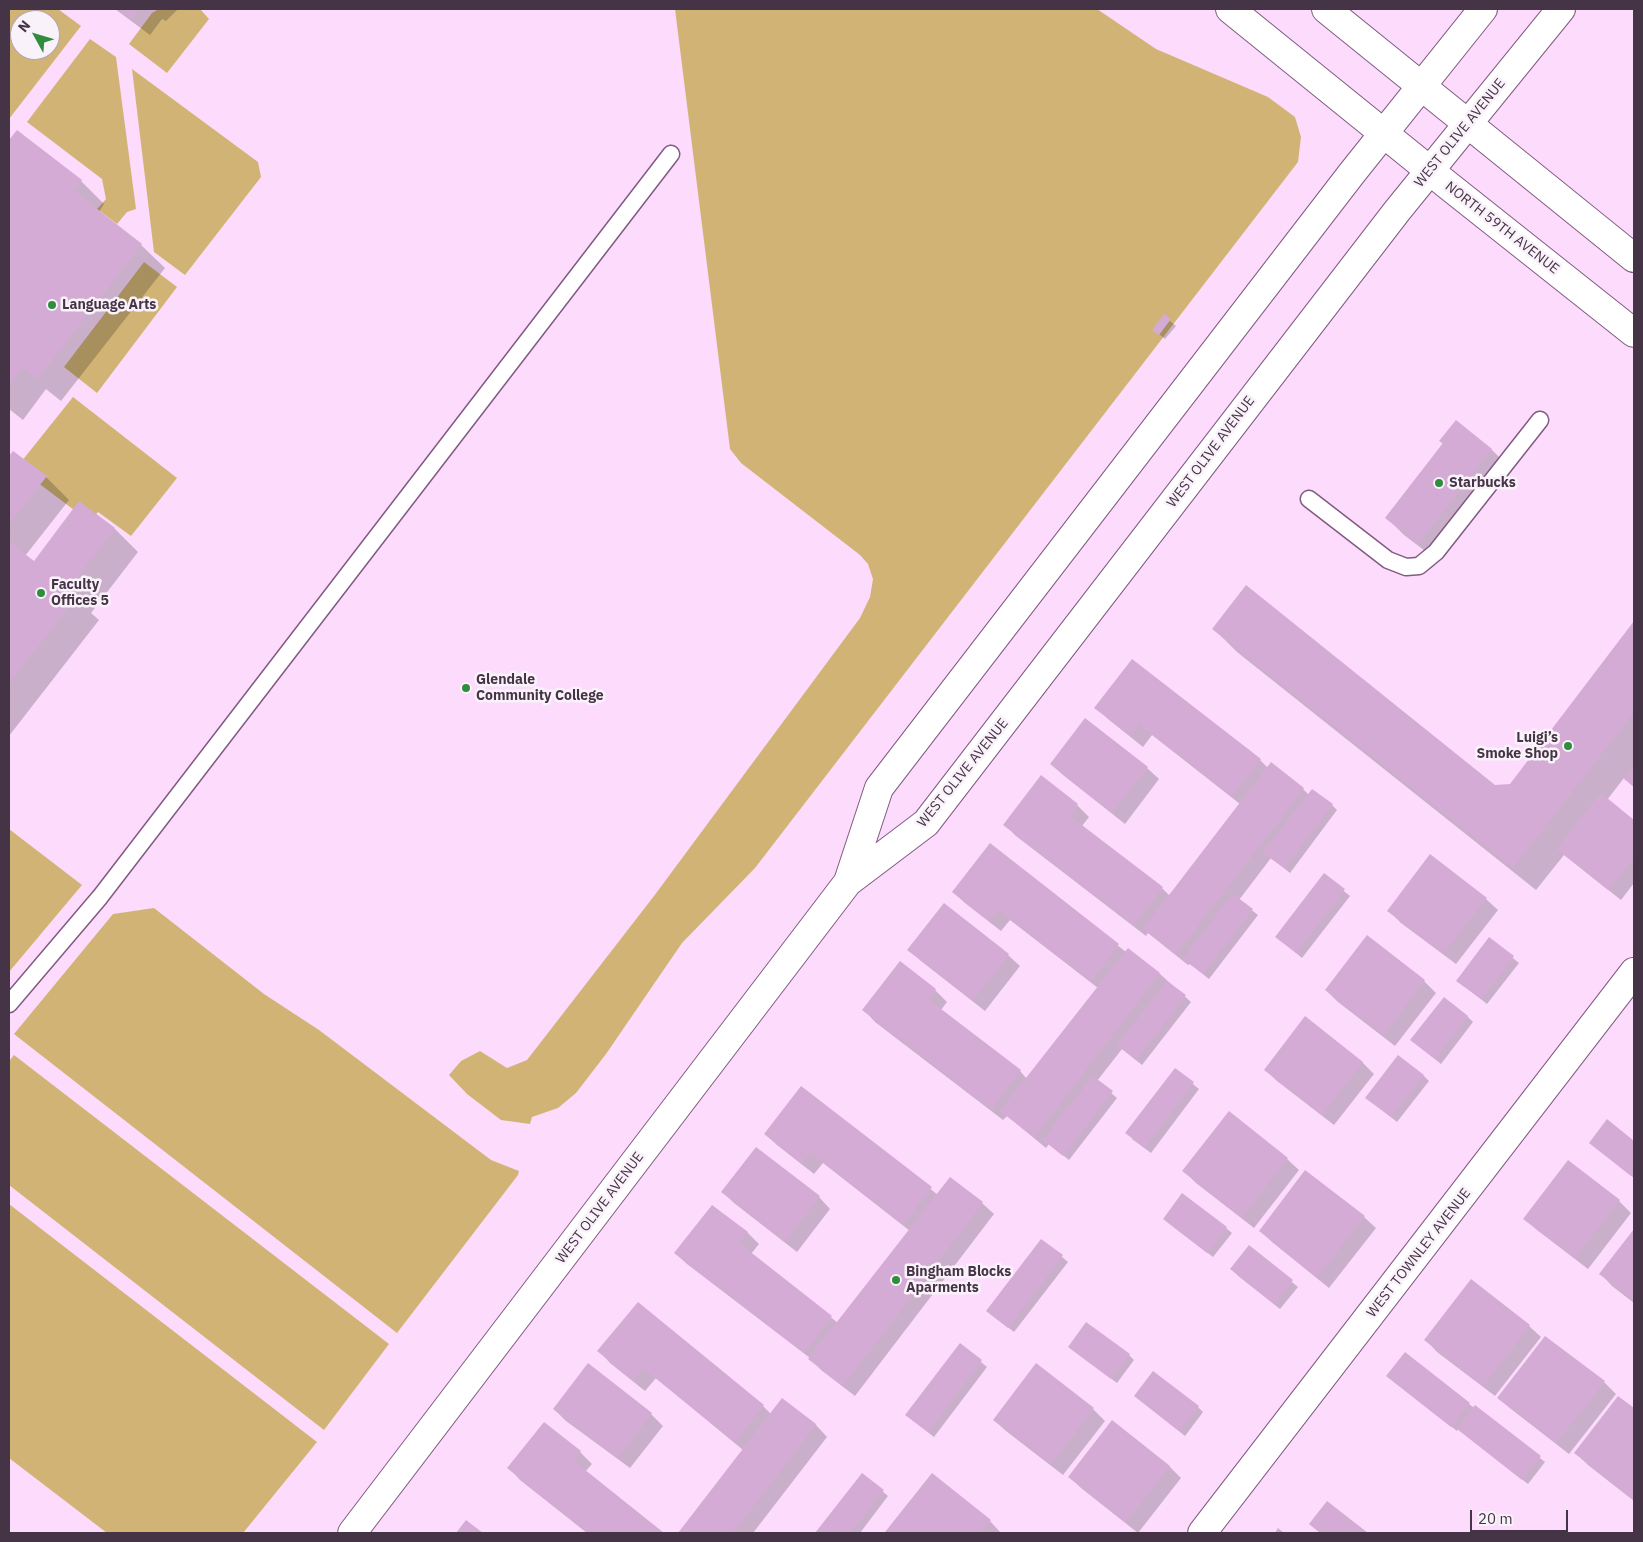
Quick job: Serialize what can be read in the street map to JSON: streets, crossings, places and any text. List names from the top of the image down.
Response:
{
  "streets": {
    "main road": ["WEST OLIVE AVENUE", "NORTH 59TH AVENUE", "WEST TOWNLEY AVENUE"]
  },
  "crossings": [
    ["WEST OLIVE AVENUE", "NORTH 59TH AVENUE"]
  ],
  "places": [
    "Language Arts",
    "Starbucks",
    "Faculty Offices 5",
    "Glendale Community College",
    "Luigi’s Smoke Shop",
    "Bingham Blocks Aparments"
  ],
  "scale_bar": "20 m",
  "north": "top left"
}
